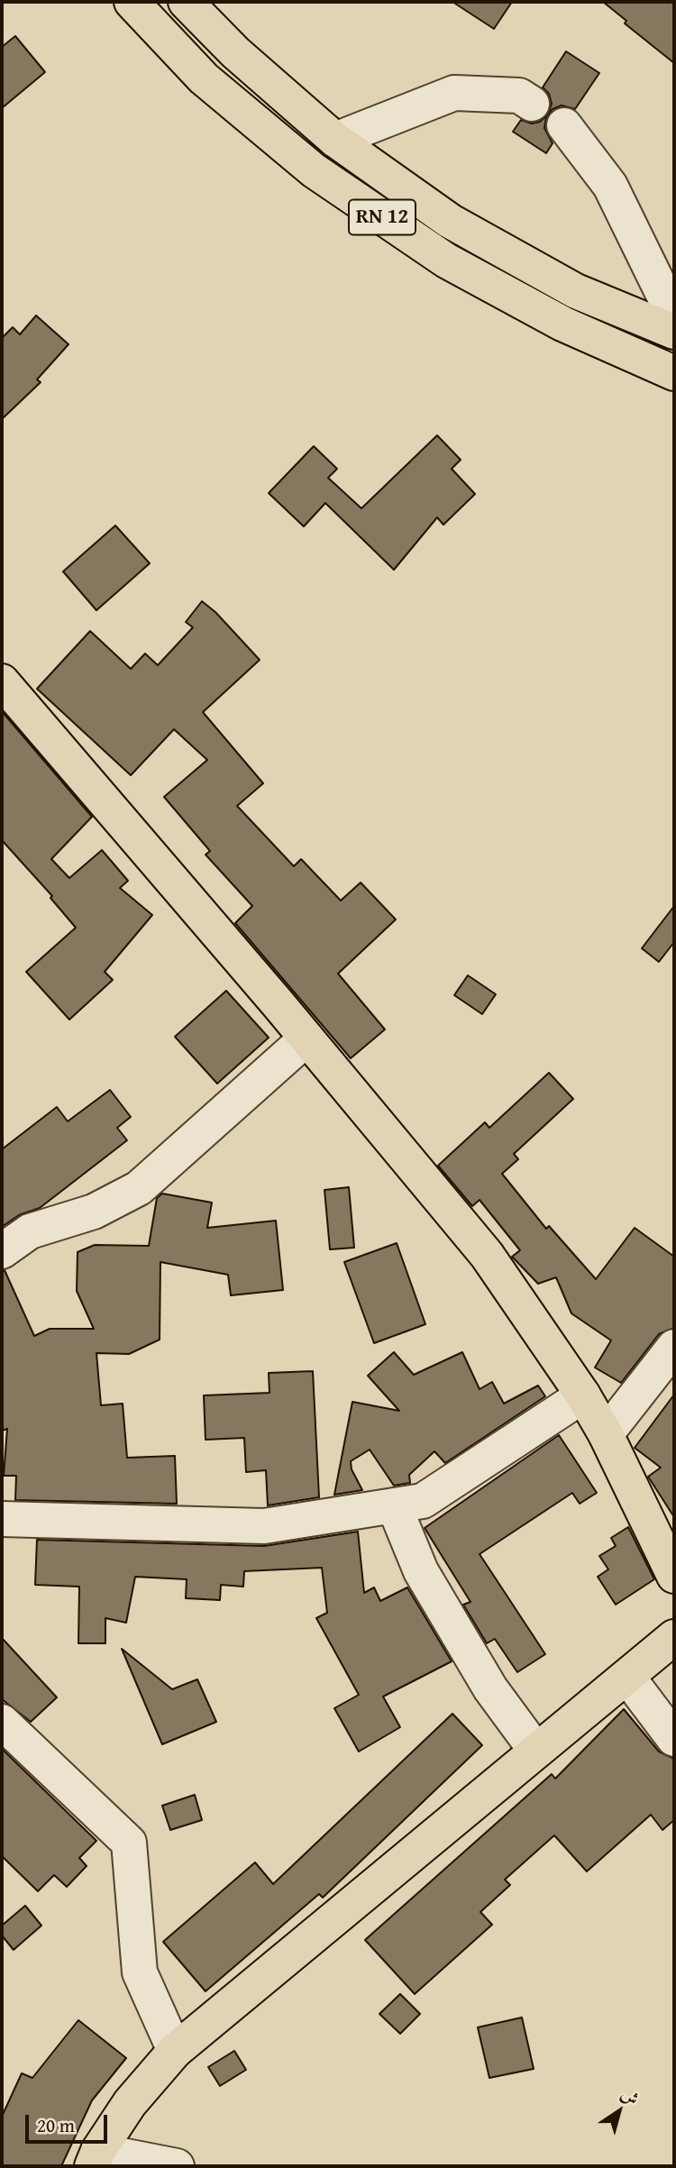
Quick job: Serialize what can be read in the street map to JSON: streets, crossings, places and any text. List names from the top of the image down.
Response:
{
  "streets": {
    "main road": ["RN 12"]
  },
  "scale_bar": "20 m",
  "north": "top right"
}
